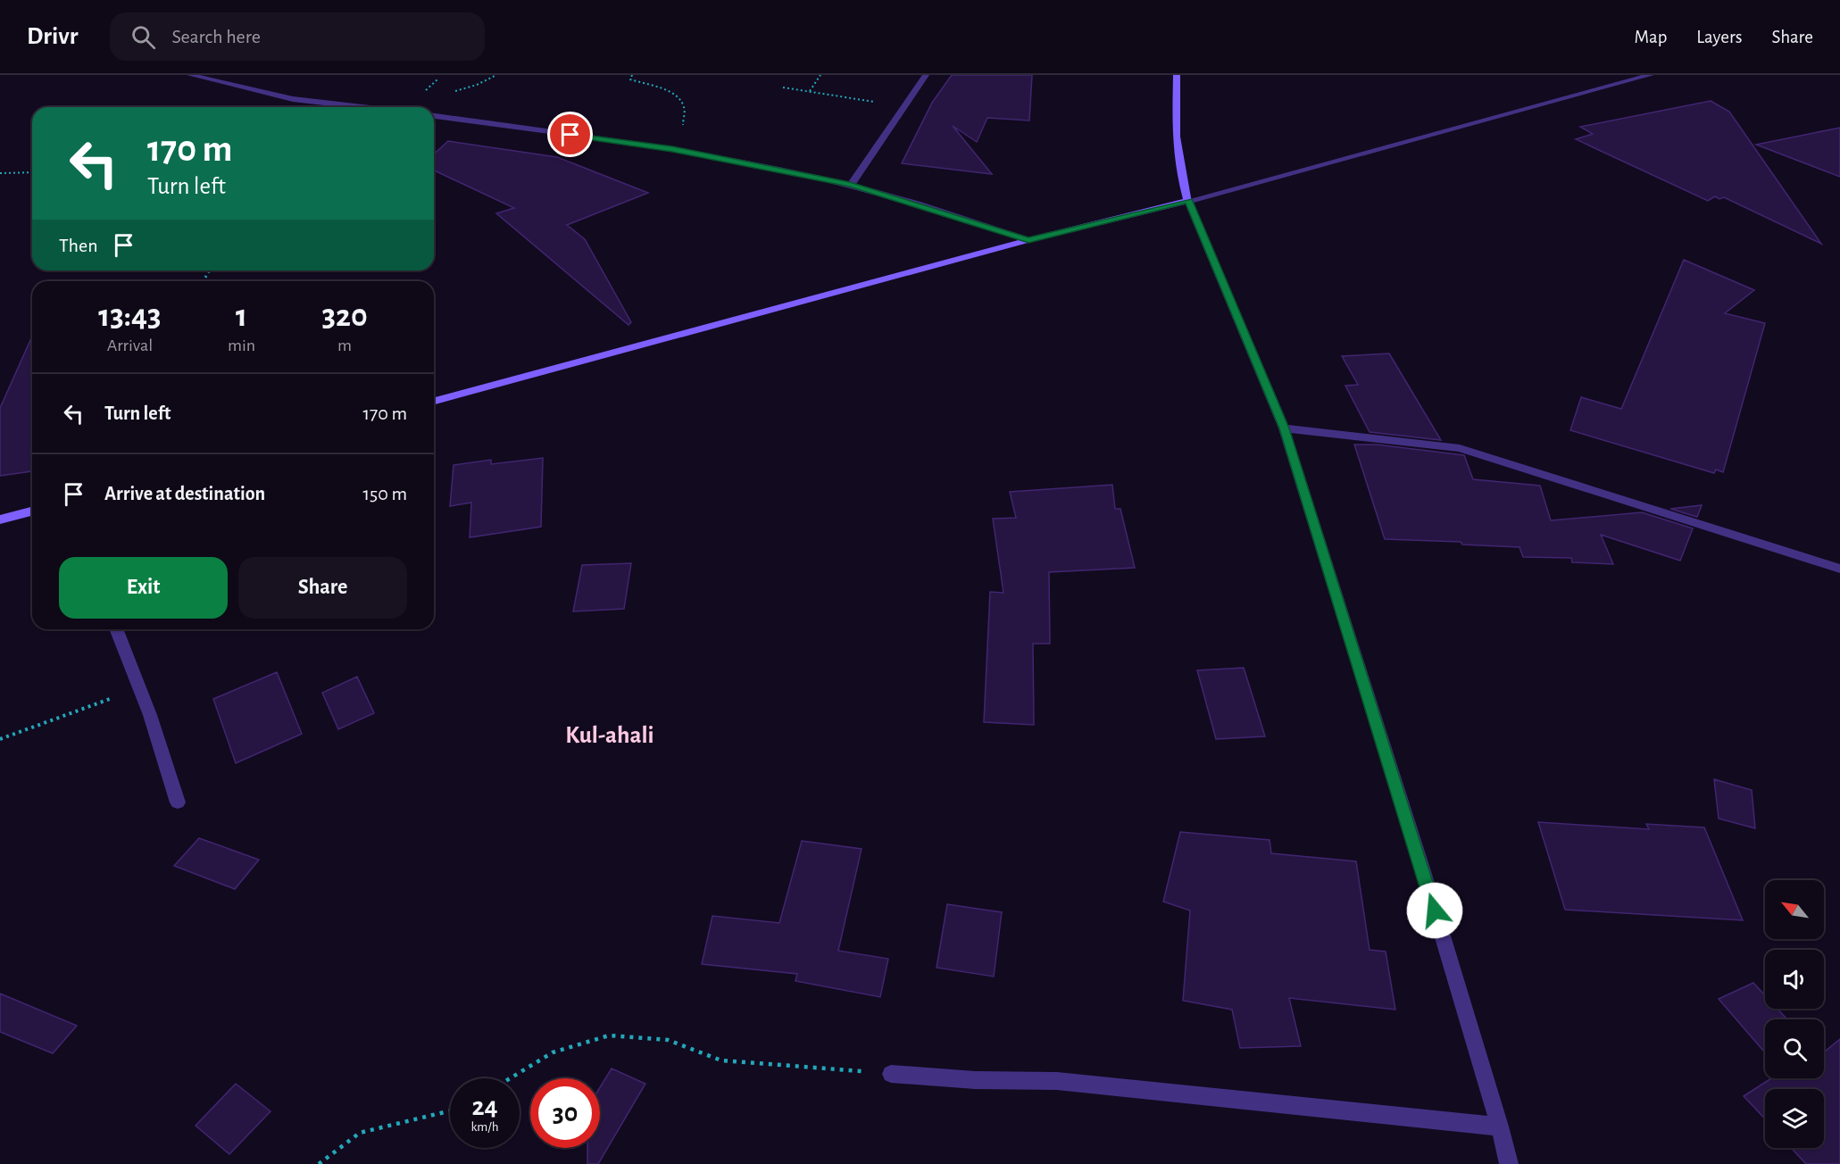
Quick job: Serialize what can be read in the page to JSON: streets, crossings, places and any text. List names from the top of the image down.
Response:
{
  "districts": ["Kul-ahali"],
  "north": "top left",
  "page": {
    "header": "Drivr",
    "search": "Search here",
    "nav": ["Map", "Layers", "Share"],
    "turn": ["170 m", "Turn left"],
    "then": "Then",
    "eta": [
      "13:43",
      "Arrival",
      "1",
      "min",
      "320",
      "m"
    ],
    "list": [
      {
        "name": "Turn left",
        "value": "170 m"
      },
      {
        "name": "Arrive at destination",
        "value": "150 m"
      }
    ],
    "buttons": ["Exit", "Share"],
    "speed": "24 km/h",
    "limit": "30"
  }
}
